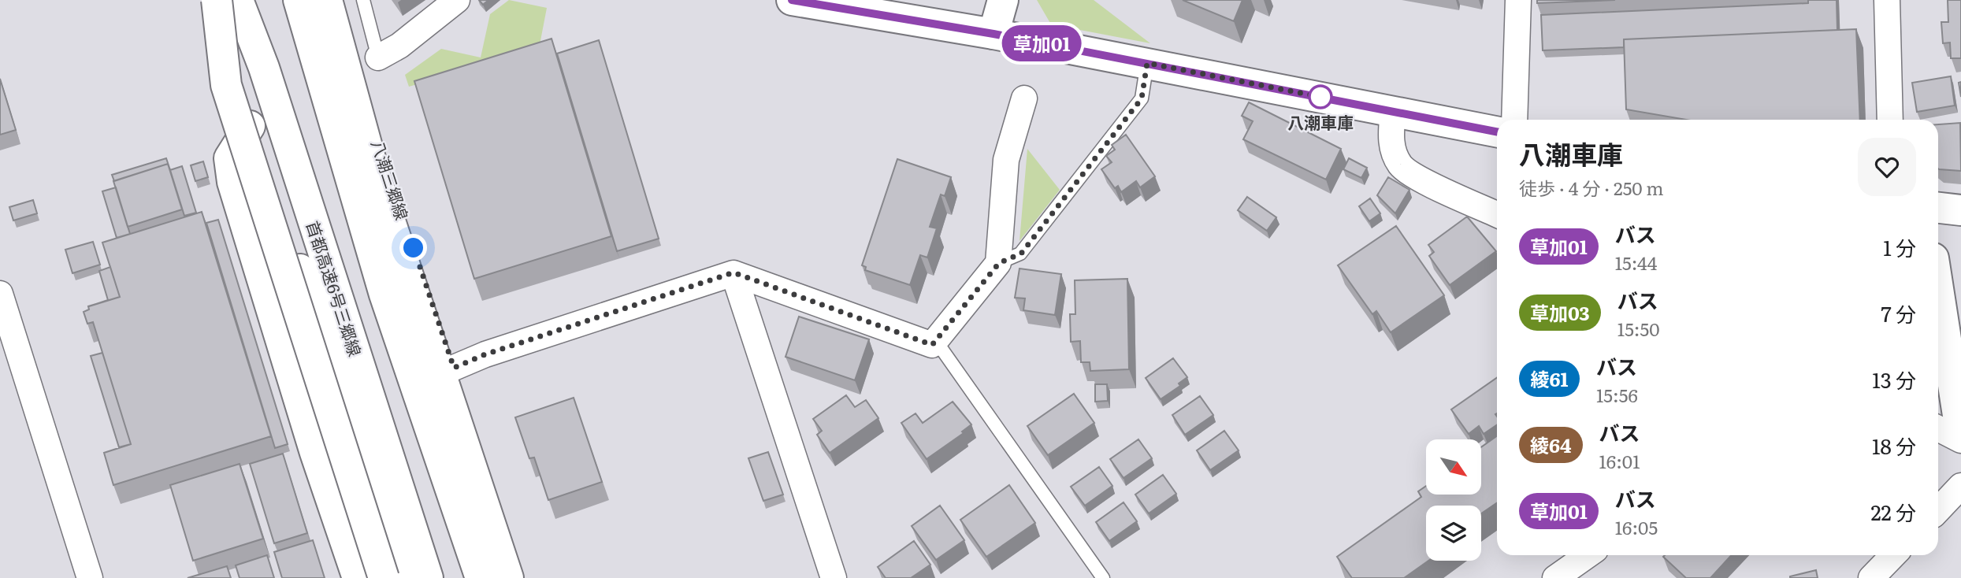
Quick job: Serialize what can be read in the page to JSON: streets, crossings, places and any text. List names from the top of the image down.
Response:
{
  "streets": {
    "main road": ["八潮三郷線", "首都高速6号三郷線"]
  },
  "places": ["八潮車庫"],
  "lines": ["bus line 草加01"],
  "north": "bottom right",
  "page": {
    "on_map": "草加01",
    "heading": ["八潮車庫", "徒歩 · 4 分 · 250 m"],
    "list": [
      {
        "mark": "草加01",
        "name": "バス",
        "note": "15:44",
        "value": "1 分"
      },
      {
        "mark": "草加03",
        "name": "バス",
        "note": "15:50",
        "value": "7 分"
      },
      {
        "mark": "綾61",
        "name": "バス",
        "note": "15:56",
        "value": "13 分"
      },
      {
        "mark": "綾64",
        "name": "バス",
        "note": "16:01",
        "value": "18 分"
      },
      {
        "mark": "草加01",
        "name": "バス",
        "note": "16:05",
        "value": "22 分"
      }
    ]
  }
}
